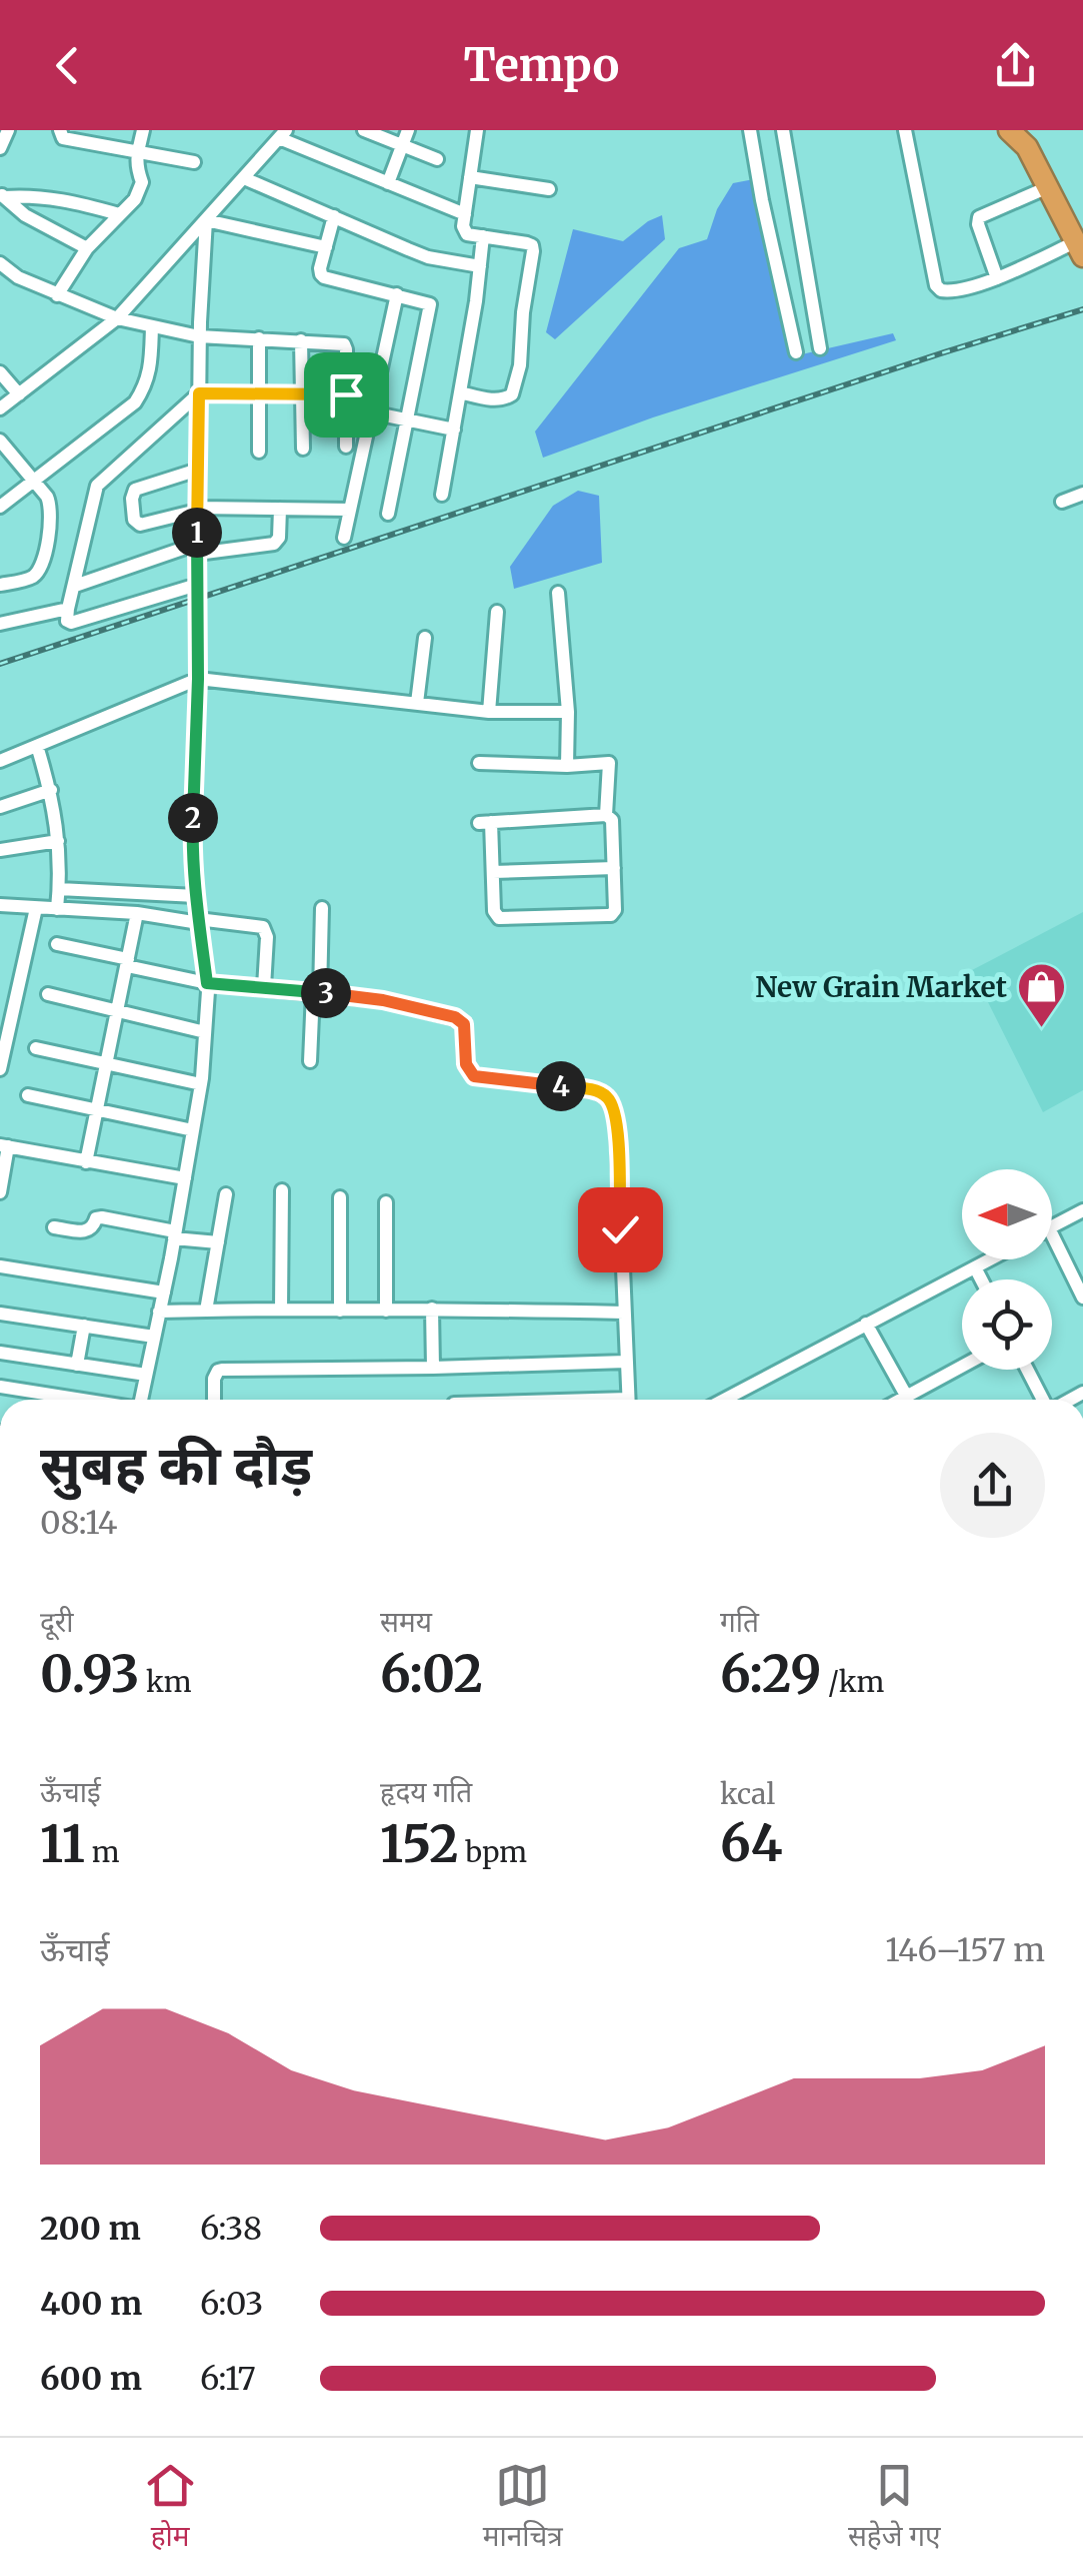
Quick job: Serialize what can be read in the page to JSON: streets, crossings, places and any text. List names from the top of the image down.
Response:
{
  "places": {
    "shop": ["New Grain Market"]
  },
  "north": "left",
  "page": {
    "header": "Tempo",
    "pins": [
      "1",
      "2",
      "3",
      "4"
    ],
    "heading": ["सुबह की दौड़", "08:14"],
    "stats": [
      ["दूरी", "0.93 km"],
      ["समय", "6:02"],
      ["गति", "6:29 /km"],
      ["ऊँचाई", "11 m"],
      ["हृदय गति", "152 bpm"],
      ["kcal", "64"]
    ],
    "chart": ["ऊँचाई", "146–157 m"],
    "list": [
      {
        "name": "200 m",
        "note": "6:38"
      },
      {
        "name": "400 m",
        "note": "6:03"
      },
      {
        "name": "600 m",
        "note": "6:17"
      }
    ],
    "tabs": ["होम", "मानचित्र", "सहेजे गए"]
  }
}
